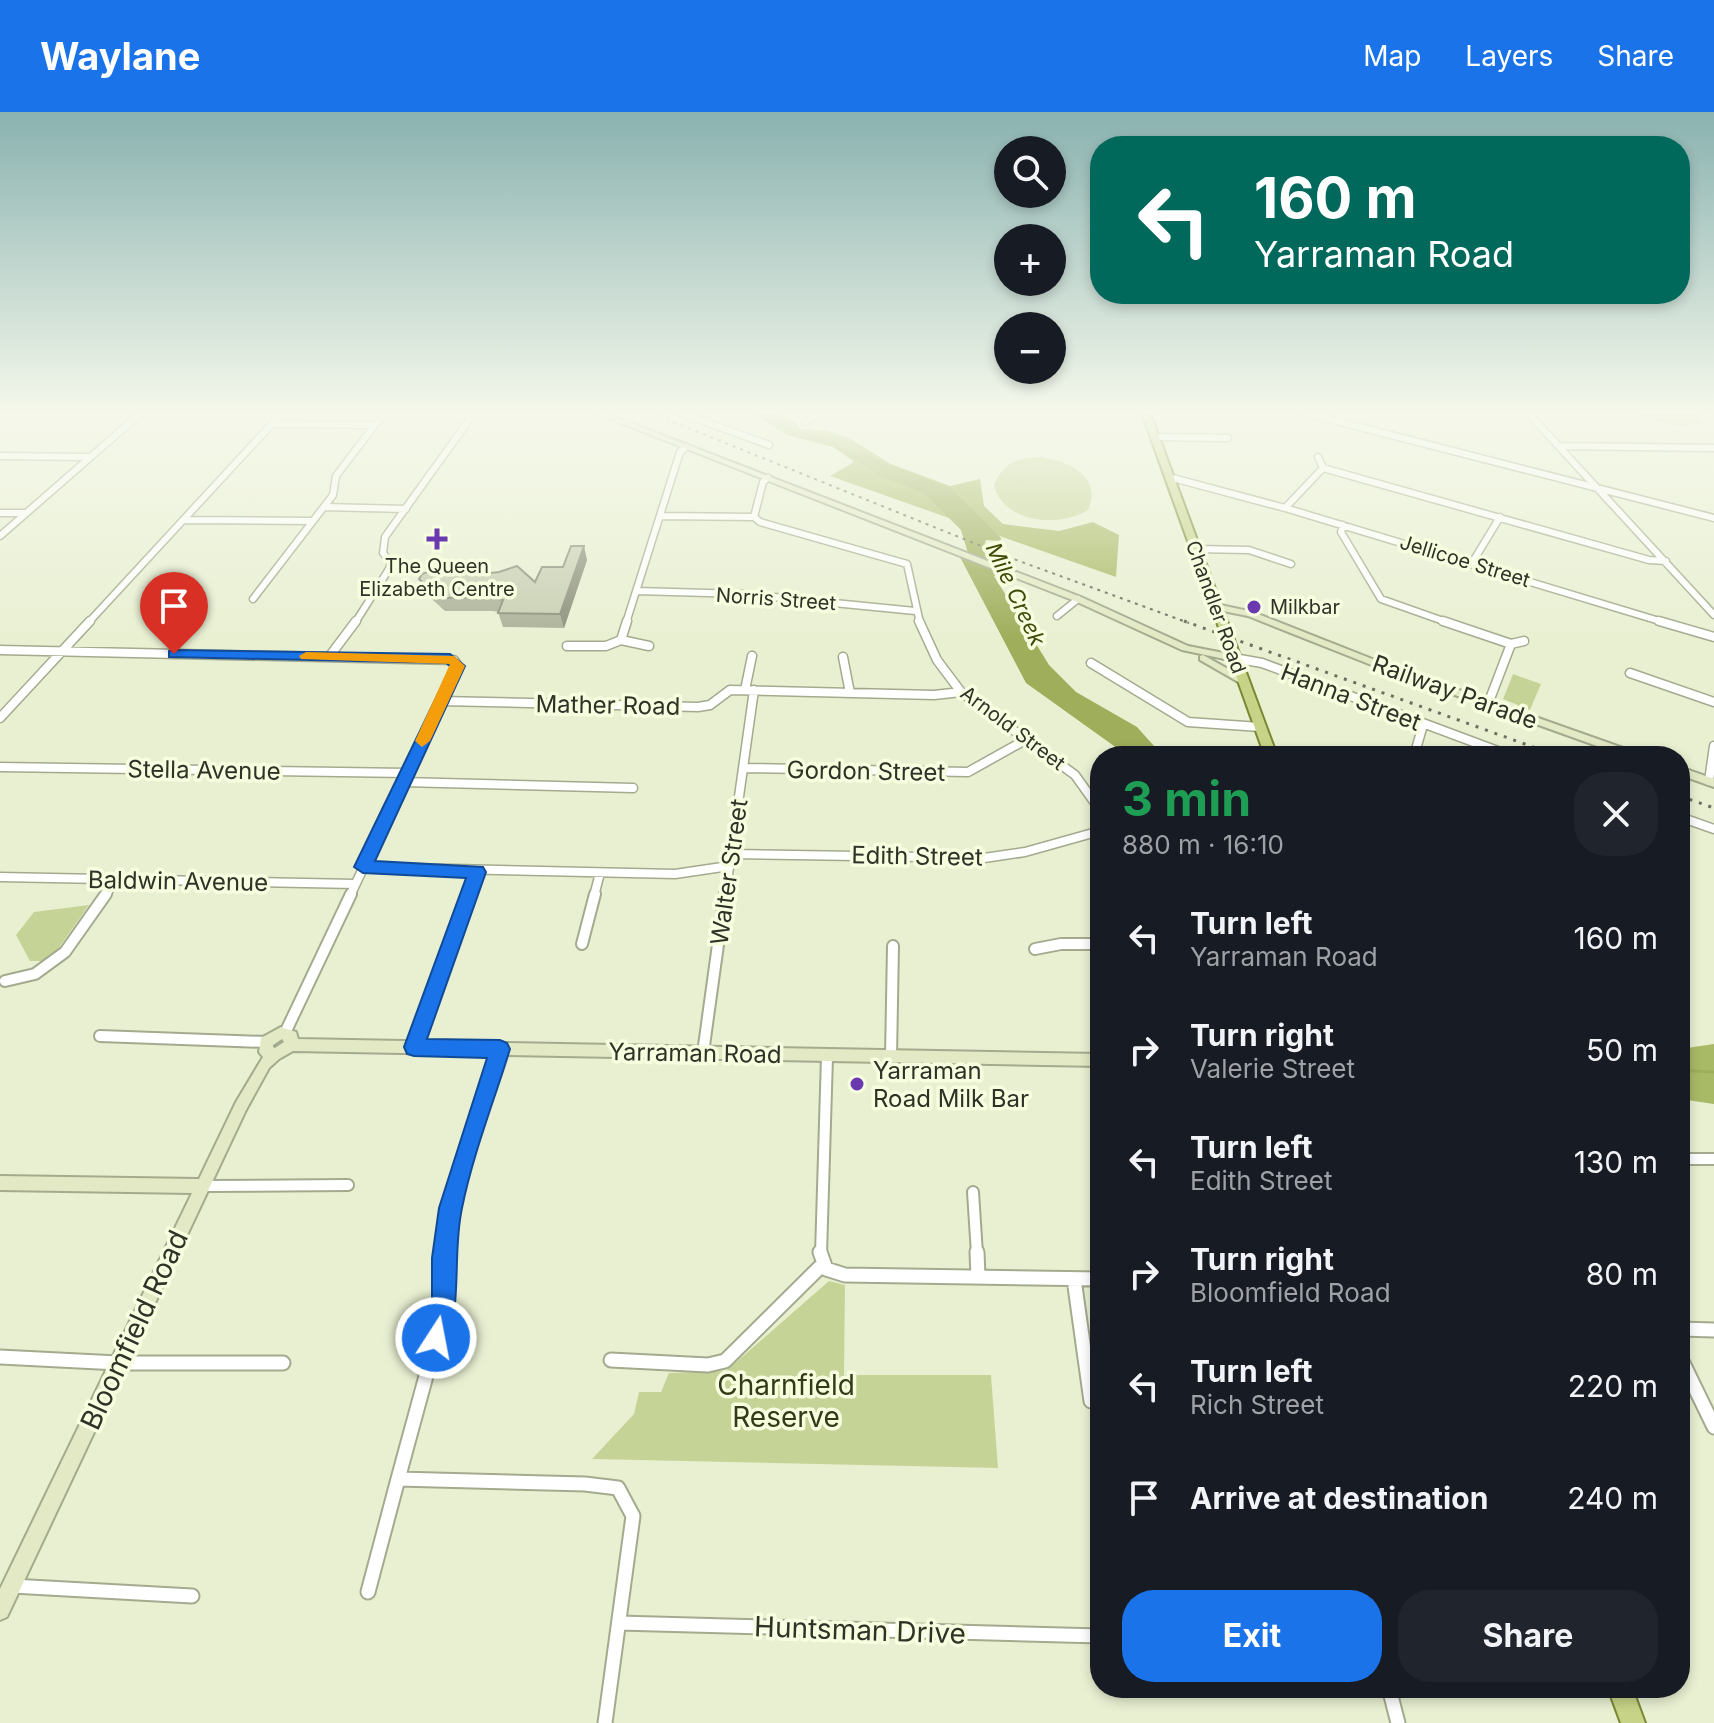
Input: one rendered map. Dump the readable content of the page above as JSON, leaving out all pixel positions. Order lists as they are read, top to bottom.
{
  "streets": {
    "main road": [
      "Chandler Road",
      "Railway Parade",
      "Yarraman Road",
      "Bloomfield Road"
    ],
    "street": [
      "Jellicoe Street",
      "Norris Street",
      "Hanna Street",
      "Mather Road",
      "Arnold Street",
      "Stella Avenue",
      "Gordon Street",
      "Edith Street",
      "Walter Street",
      "Baldwin Avenue",
      "Huntsman Drive"
    ]
  },
  "crossings": [
    ["Norris Street", "Arnold Street"],
    ["Chandler Road", "Railway Parade"],
    ["Chandler Road", "Hanna Street"],
    ["Mather Road", "Arnold Street"],
    ["Mather Road", "Walter Street"],
    ["Arnold Street", "Gordon Street"],
    ["Gordon Street", "Walter Street"],
    ["Edith Street", "Walter Street"],
    ["Walter Street", "Yarraman Road"]
  ],
  "water": ["Mile Creek"],
  "parks": ["Charnfield Reserve"],
  "places": {
    "health": ["The Queen Elizabeth Centre"],
    "other": ["Milkbar", "Yarraman Road Milk Bar"]
  },
  "page": {
    "header": "Waylane",
    "nav": ["Map", "Layers", "Share"],
    "map_buttons": ["+", "−"],
    "turn": ["160 m", "Yarraman Road"],
    "heading": ["3 min", "880 m · 16:10"],
    "list": [
      {
        "name": "Turn left",
        "note": "Yarraman Road",
        "value": "160 m"
      },
      {
        "name": "Turn right",
        "note": "Valerie Street",
        "value": "50 m"
      },
      {
        "name": "Turn left",
        "note": "Edith Street",
        "value": "130 m"
      },
      {
        "name": "Turn right",
        "note": "Bloomfield Road",
        "value": "80 m"
      },
      {
        "name": "Turn left",
        "note": "Rich Street",
        "value": "220 m"
      },
      {
        "name": "Arrive at destination",
        "value": "240 m"
      }
    ],
    "buttons": ["Exit", "Share"]
  }
}
